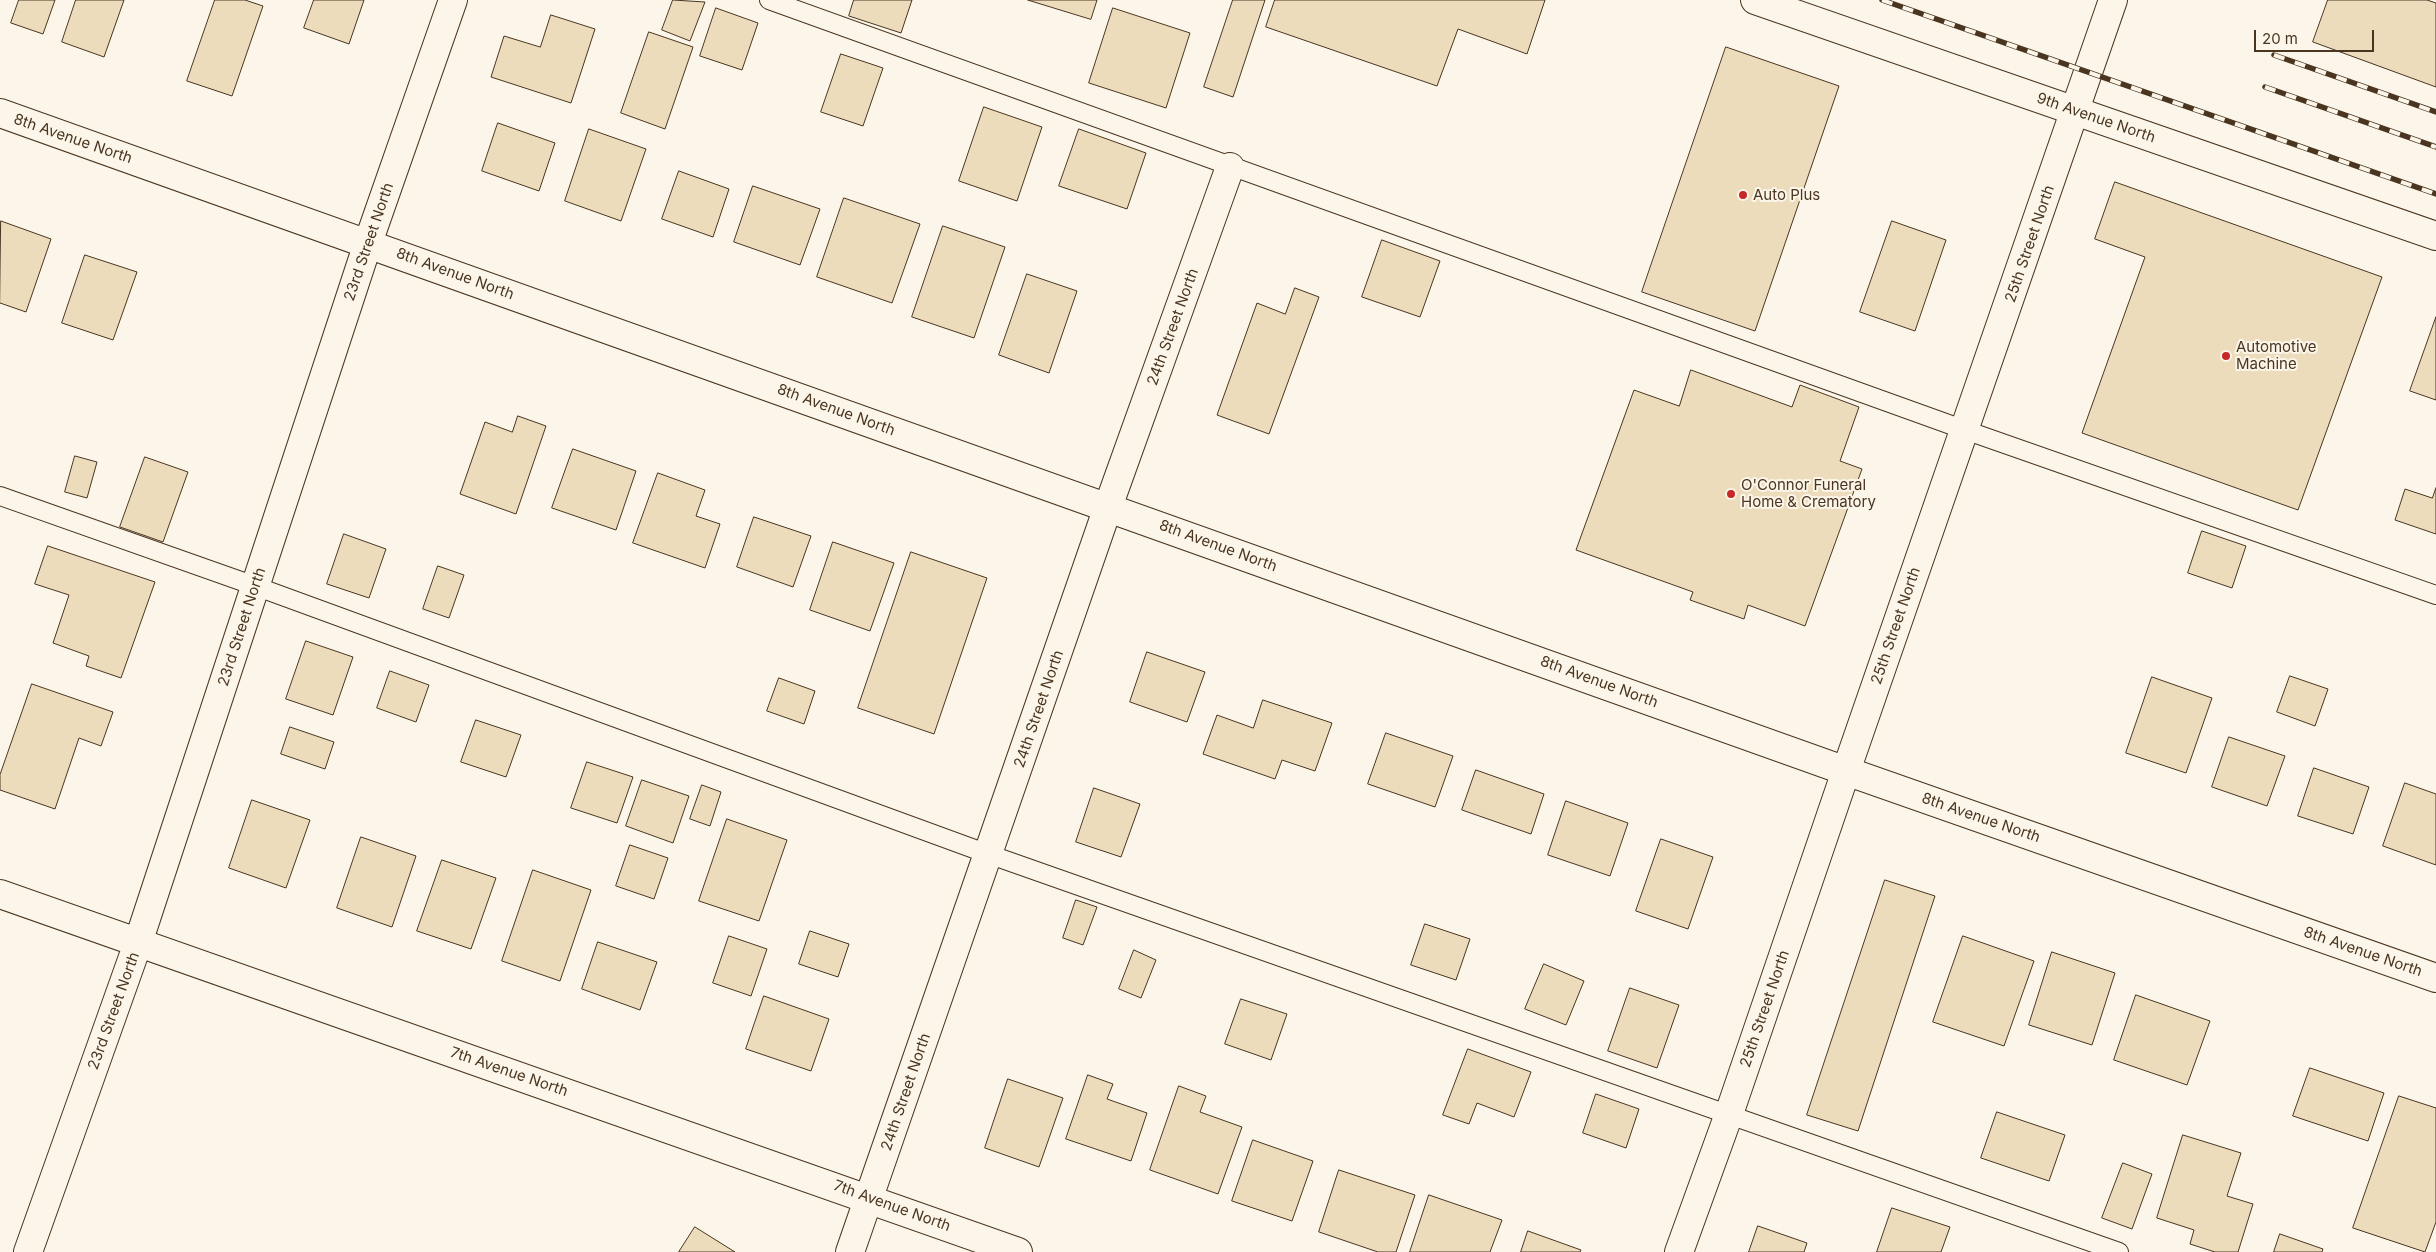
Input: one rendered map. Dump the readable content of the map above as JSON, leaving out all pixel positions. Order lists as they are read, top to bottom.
{
  "streets": {
    "street": [
      "9th Avenue North",
      "8th Avenue North",
      "23rd Street North",
      "25th Street North",
      "24th Street North",
      "7th Avenue North"
    ]
  },
  "crossings": [
    ["9th Avenue North", "25th Street North"],
    ["8th Avenue North", "23rd Street North"],
    ["8th Avenue North", "25th Street North"],
    ["8th Avenue North", "24th Street North"],
    ["23rd Street North", "7th Avenue North"],
    ["24th Street North", "7th Avenue North"]
  ],
  "places": ["Auto Plus", "Automotive Machine", "O'Connor Funeral Home & Crematory"],
  "scale_bar": "20 m"
}
